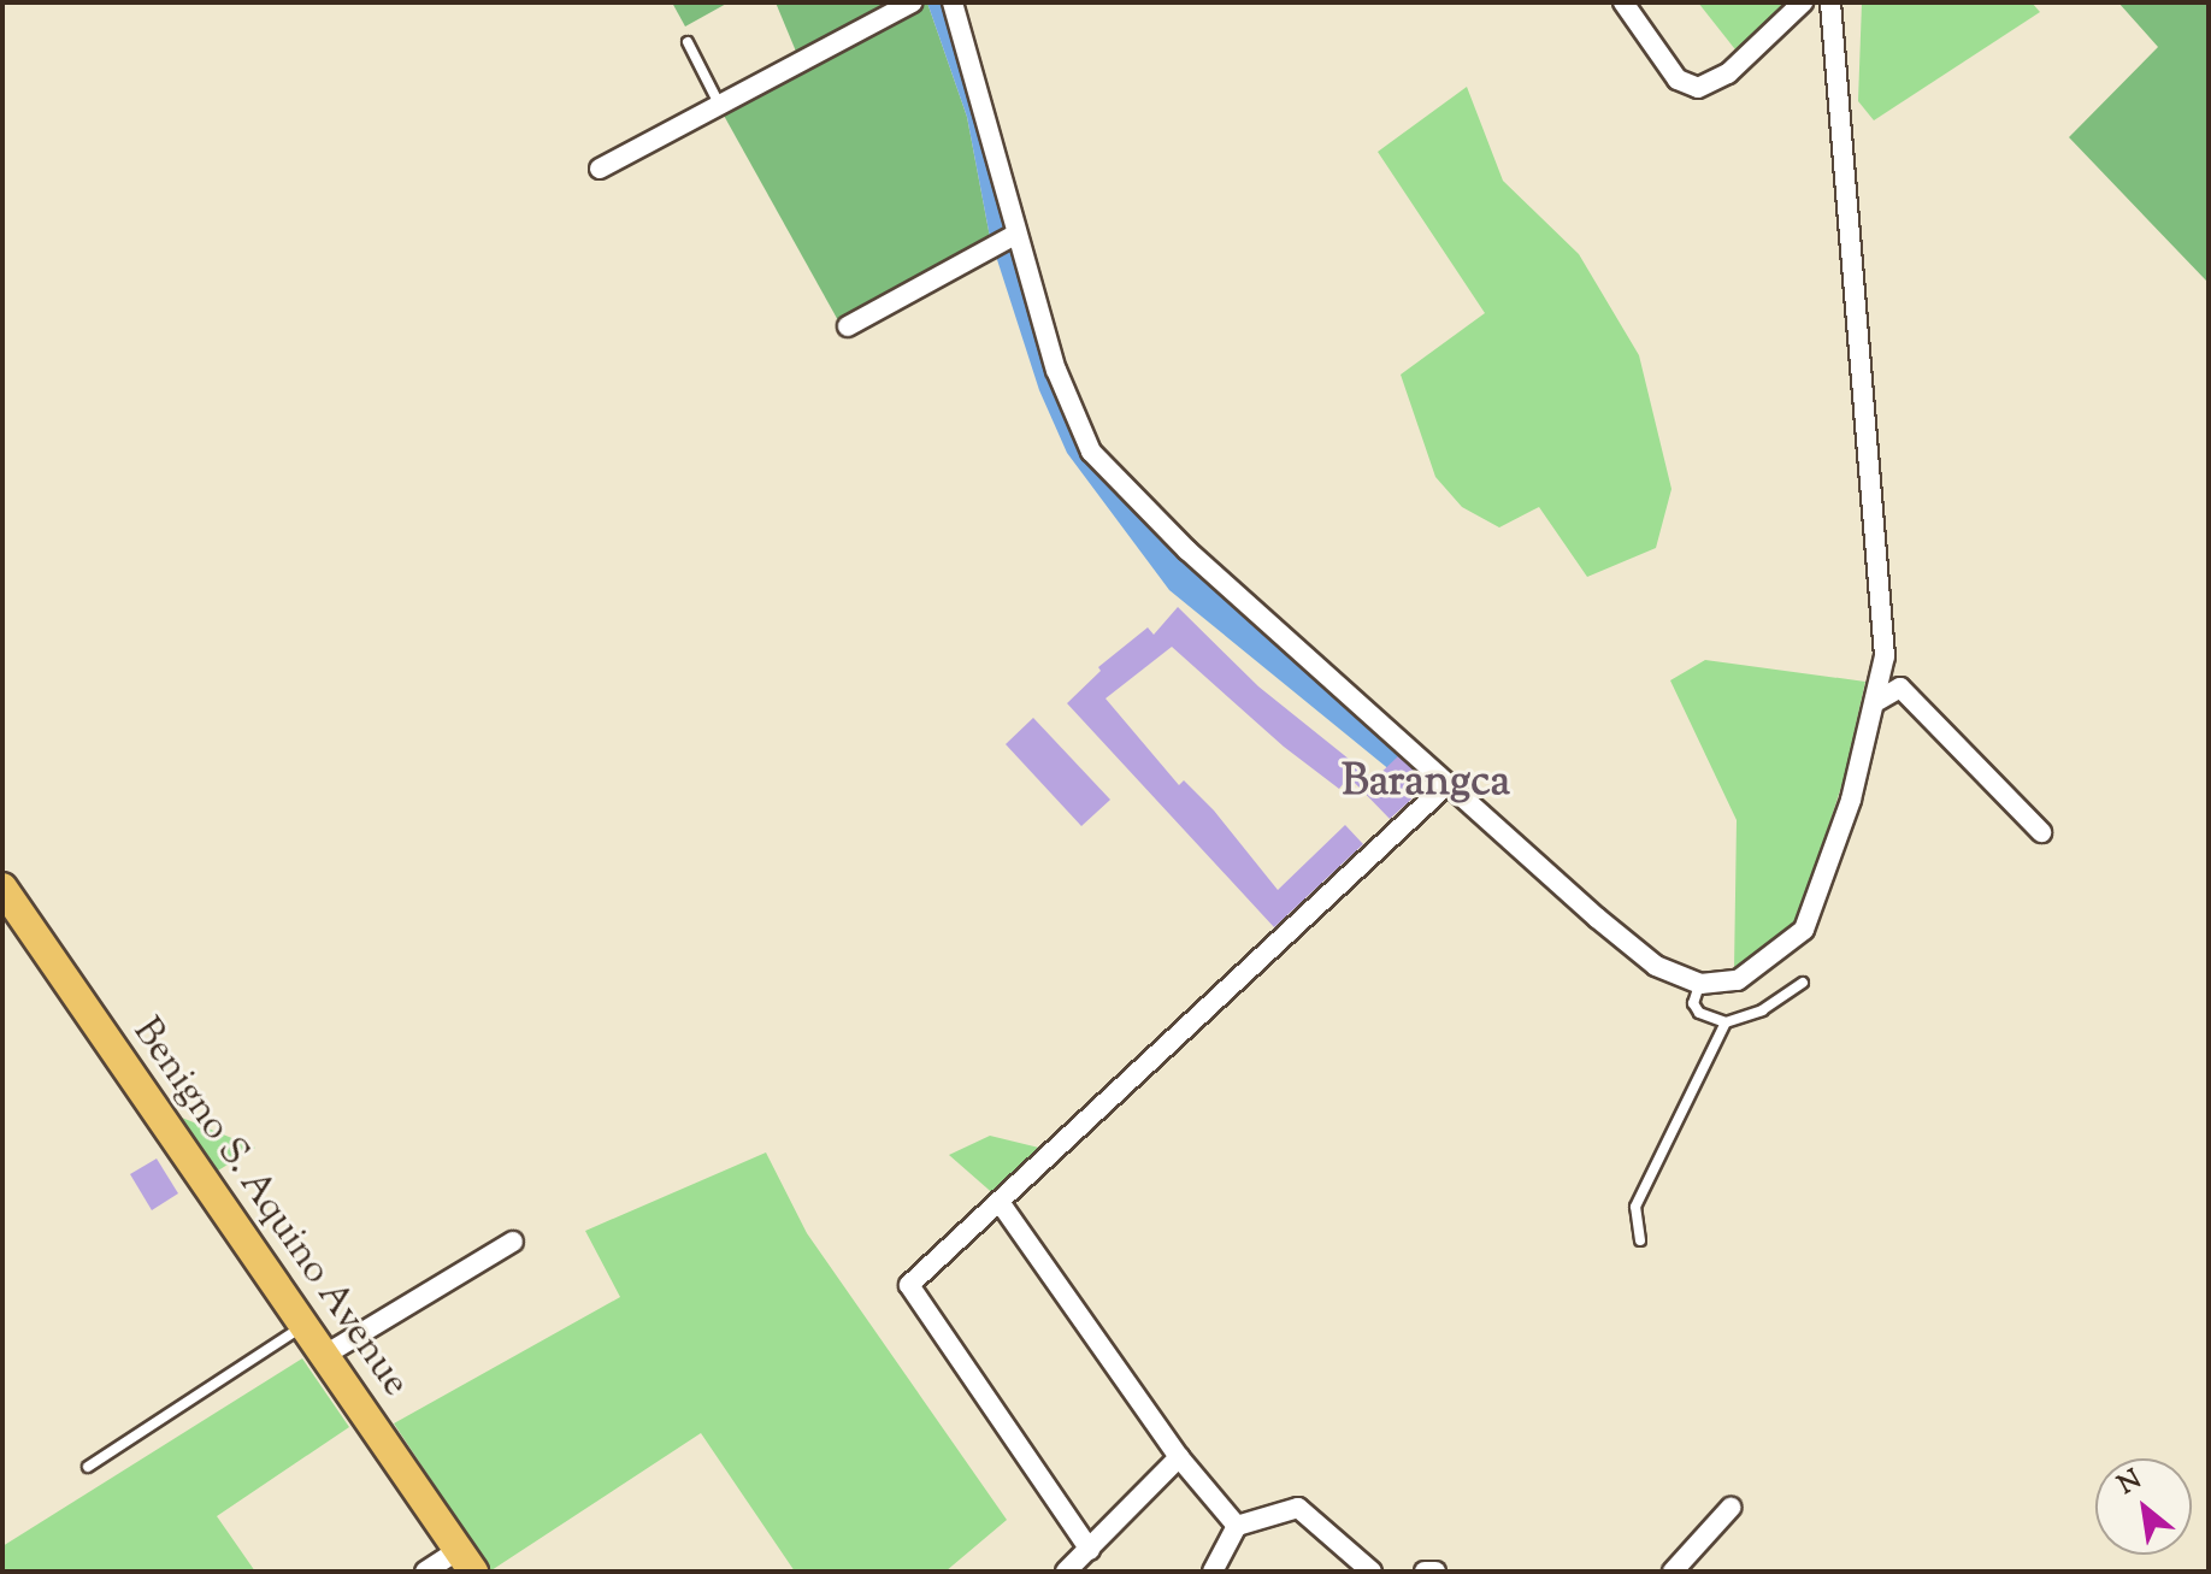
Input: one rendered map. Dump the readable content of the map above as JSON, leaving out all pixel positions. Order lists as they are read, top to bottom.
{
  "streets": {
    "main road": ["Benigno S. Aquino Avenue"]
  },
  "districts": ["Barangca"],
  "north": "top left"
}
